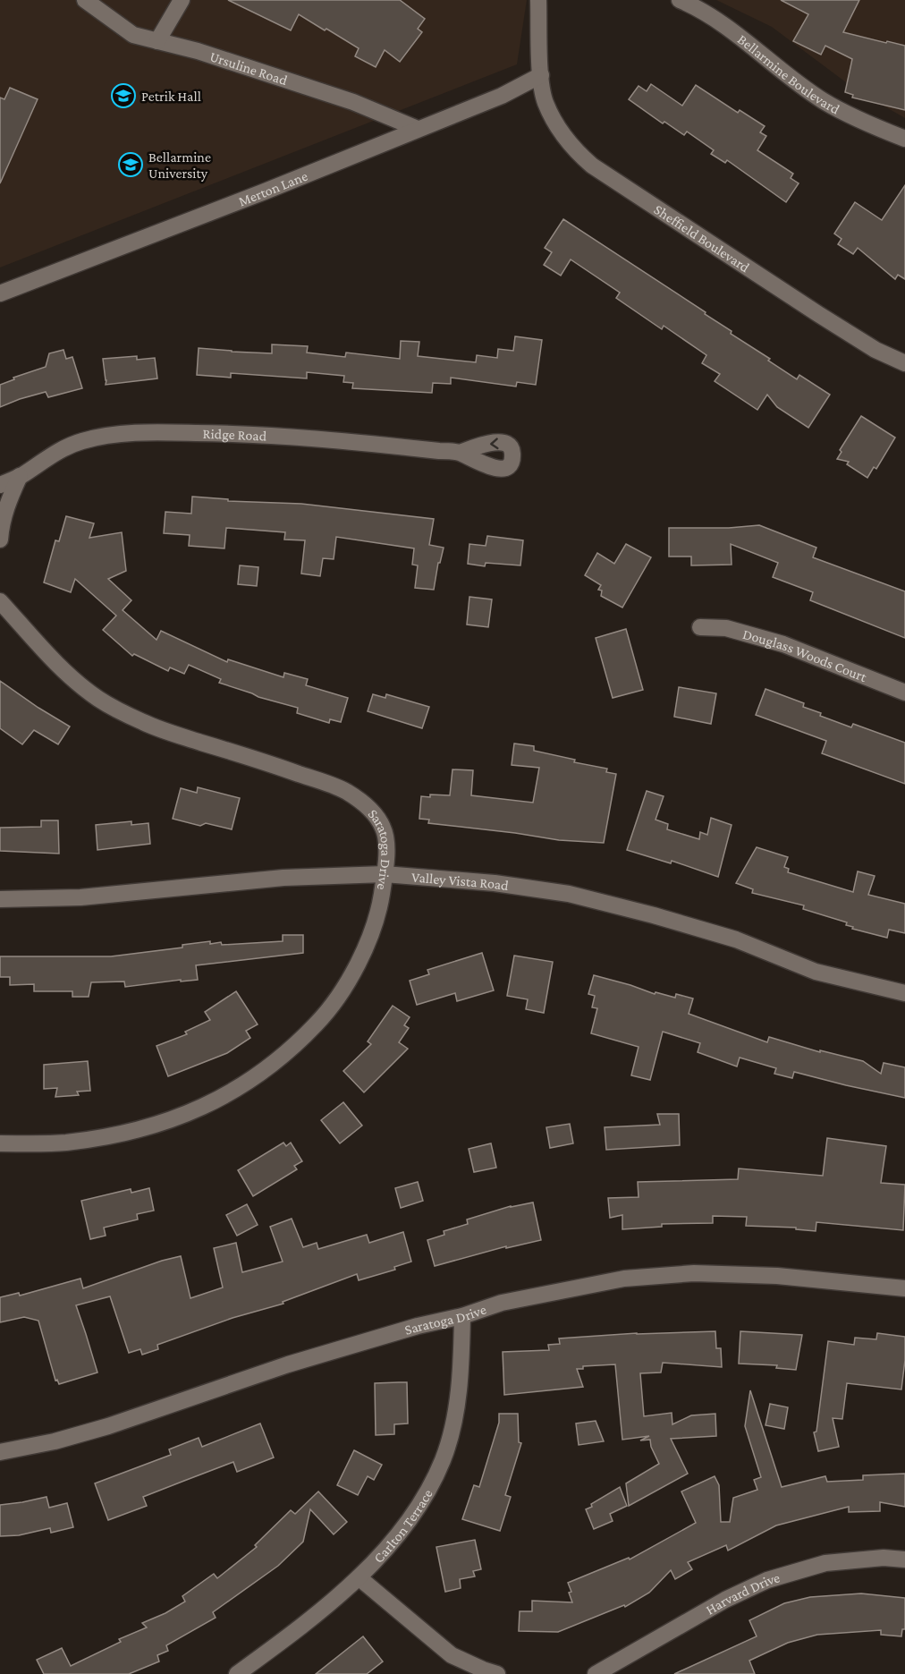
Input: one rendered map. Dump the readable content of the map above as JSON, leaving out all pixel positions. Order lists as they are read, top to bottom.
{
  "streets": {
    "street": [
      "Ursuline Road",
      "Bellarmine Boulevard",
      "Merton Lane",
      "Sheffield Boulevard",
      "Ridge Road",
      "Douglass Woods Court",
      "Saratoga Drive",
      "Valley Vista Road",
      "Carlton Terrace",
      "Harvard Drive"
    ]
  },
  "crossings": [
    ["Ursuline Road", "Merton Lane"],
    ["Merton Lane", "Sheffield Boulevard"],
    ["Saratoga Drive", "Valley Vista Road"],
    ["Saratoga Drive", "Carlton Terrace"]
  ],
  "places": {
    "school or university": ["Petrik Hall", "Bellarmine University"]
  }
}
